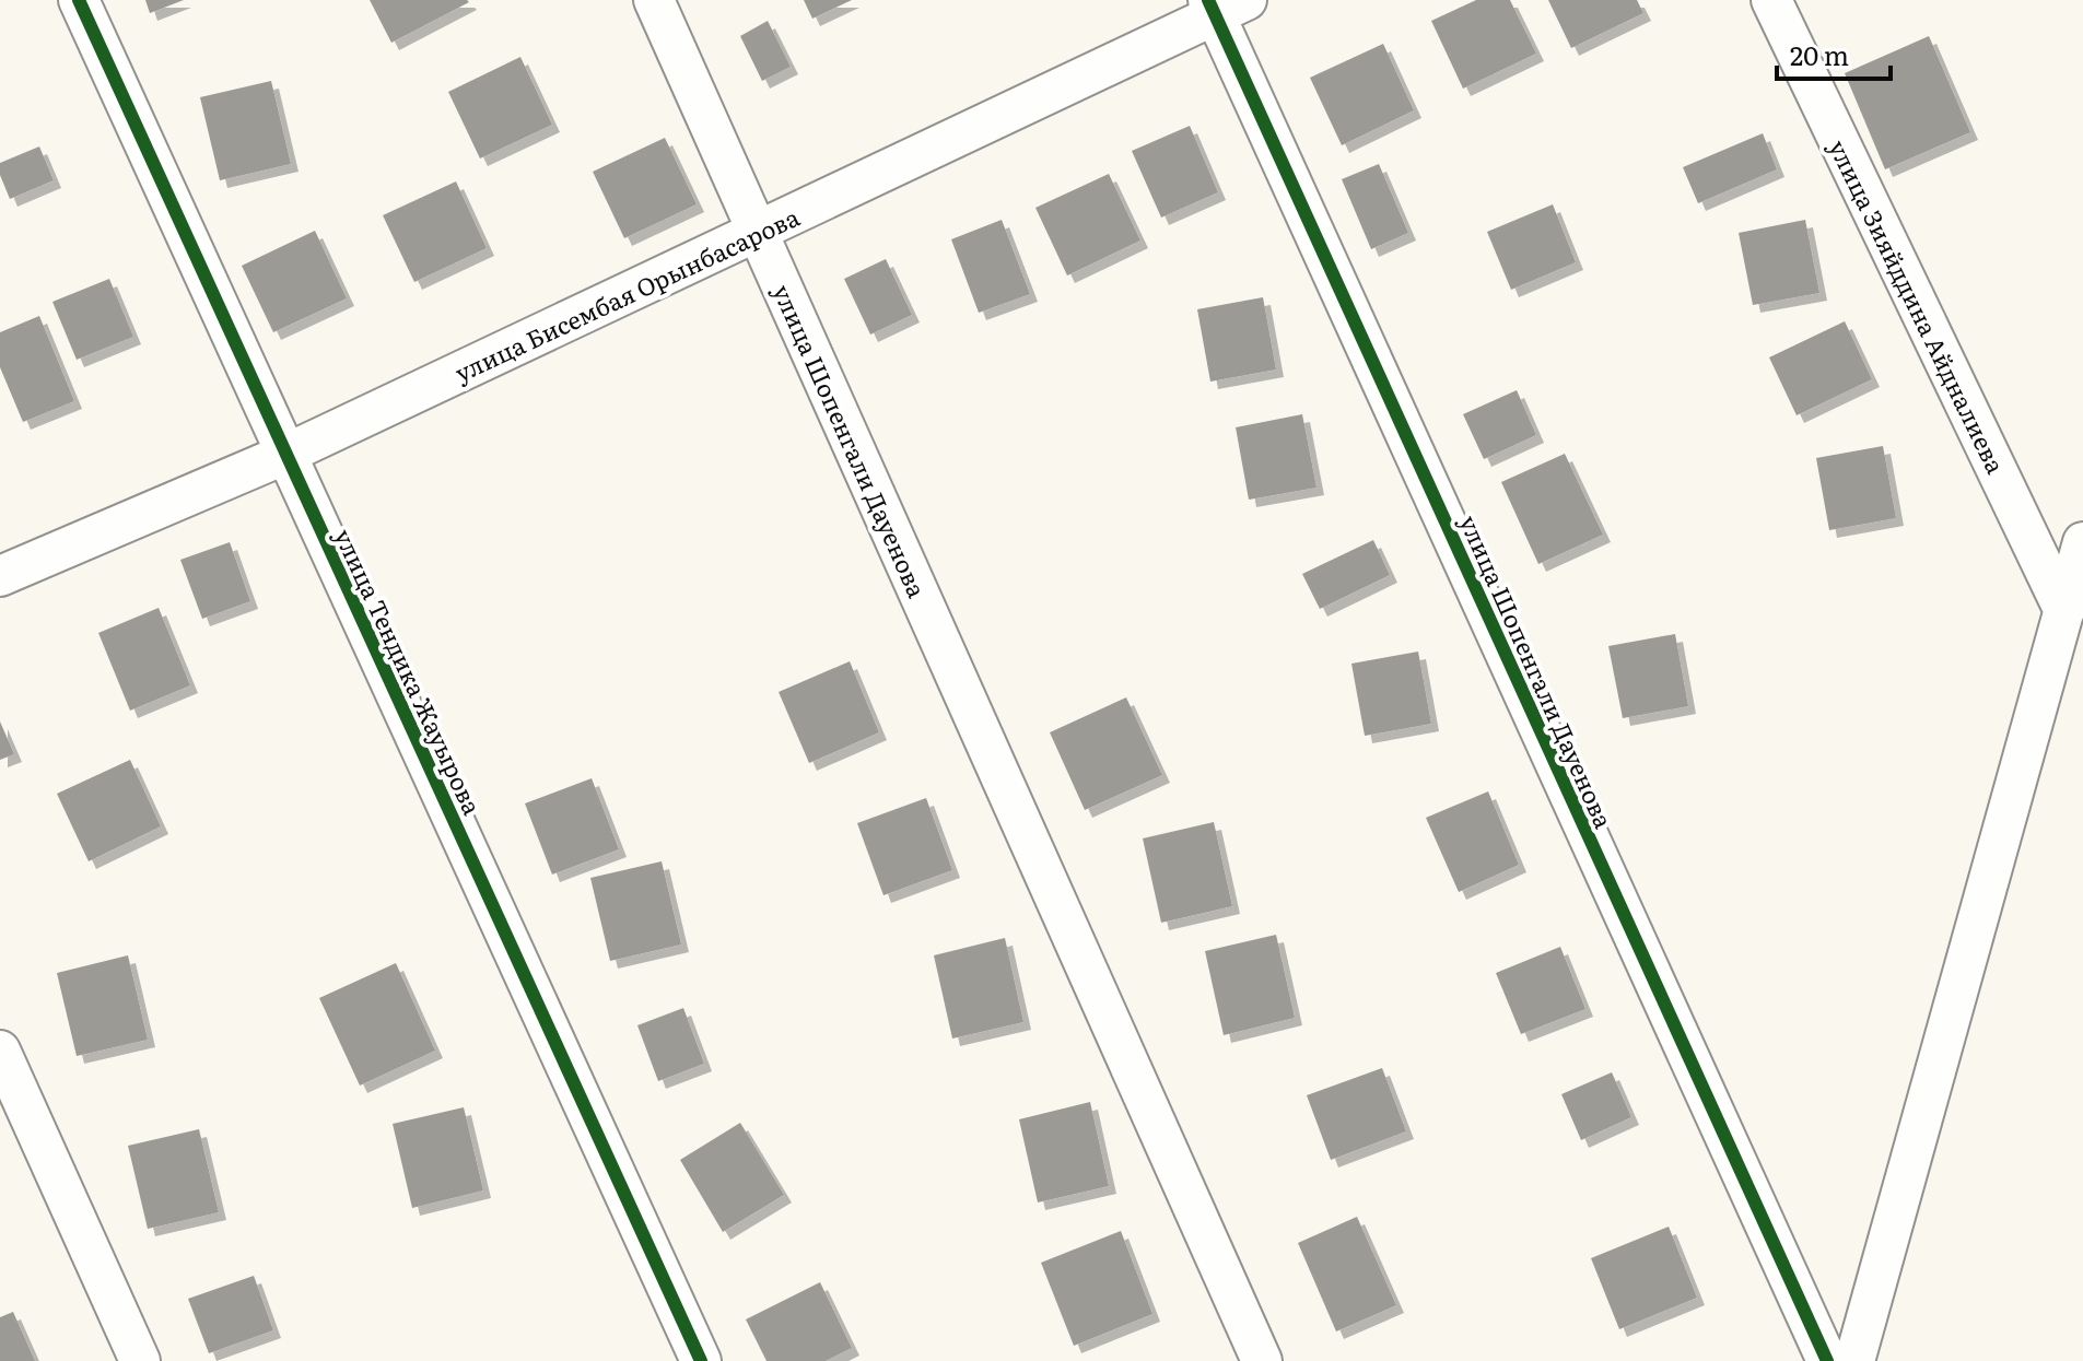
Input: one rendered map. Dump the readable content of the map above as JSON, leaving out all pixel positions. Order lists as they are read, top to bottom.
{
  "streets": {
    "street": [
      "улица Бисембая Орынбасарова",
      "улица Зияйддина Айдналиева",
      "улица Шопенгали Дауенова",
      "улица Тендика Жауырова"
    ]
  },
  "crossings": [
    ["улица Бисембая Орынбасарова", "улица Шопенгали Дауенова"],
    ["улица Бисембая Орынбасарова", "улица Тендика Жауырова"]
  ],
  "scale_bar": "20 m"
}
